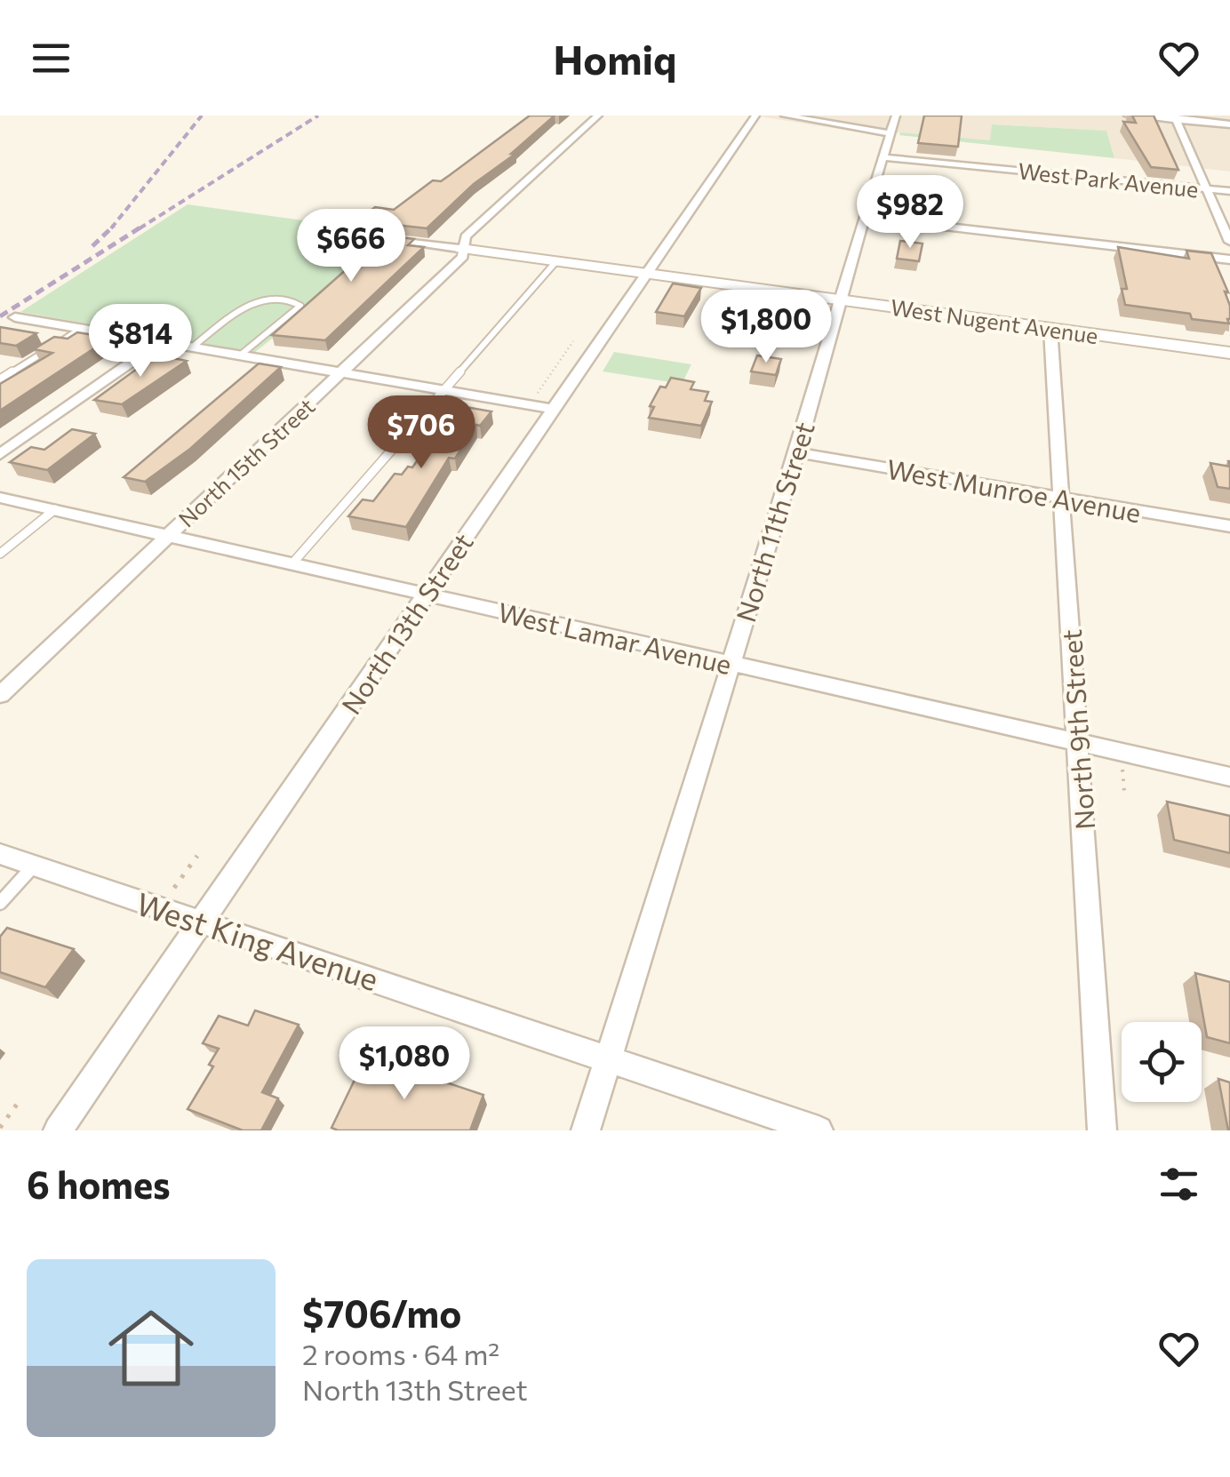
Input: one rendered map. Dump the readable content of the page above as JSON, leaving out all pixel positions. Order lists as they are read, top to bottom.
{
  "streets": {
    "street": [
      "West Park Avenue",
      "West Nugent Avenue",
      "North 15th Street",
      "West Munroe Avenue",
      "North 11th Street",
      "North 13th Street",
      "West Lamar Avenue",
      "North 9th Street",
      "West King Avenue"
    ]
  },
  "crossings": [
    ["West Park Avenue", "North 11th Street"],
    ["West Nugent Avenue", "North 15th Street"],
    ["West Nugent Avenue", "North 11th Street"],
    ["West Nugent Avenue", "North 13th Street"],
    ["West Nugent Avenue", "North 9th Street"],
    ["North 15th Street", "West Lamar Avenue"],
    ["West Munroe Avenue", "North 11th Street"],
    ["West Munroe Avenue", "North 9th Street"],
    ["North 11th Street", "West Lamar Avenue"],
    ["North 11th Street", "West King Avenue"],
    ["North 13th Street", "West Lamar Avenue"],
    ["North 13th Street", "West King Avenue"],
    ["West Lamar Avenue", "North 9th Street"]
  ],
  "page": {
    "header": "Homiq",
    "price": [
      "$982",
      "$666",
      "$1,800",
      "$814",
      "$706",
      "$1,080"
    ],
    "heading": "6 homes",
    "list": [
      {
        "name": "$706/mo",
        "note": "2 rooms · 64 m² · North 13th Street"
      }
    ]
  }
}
